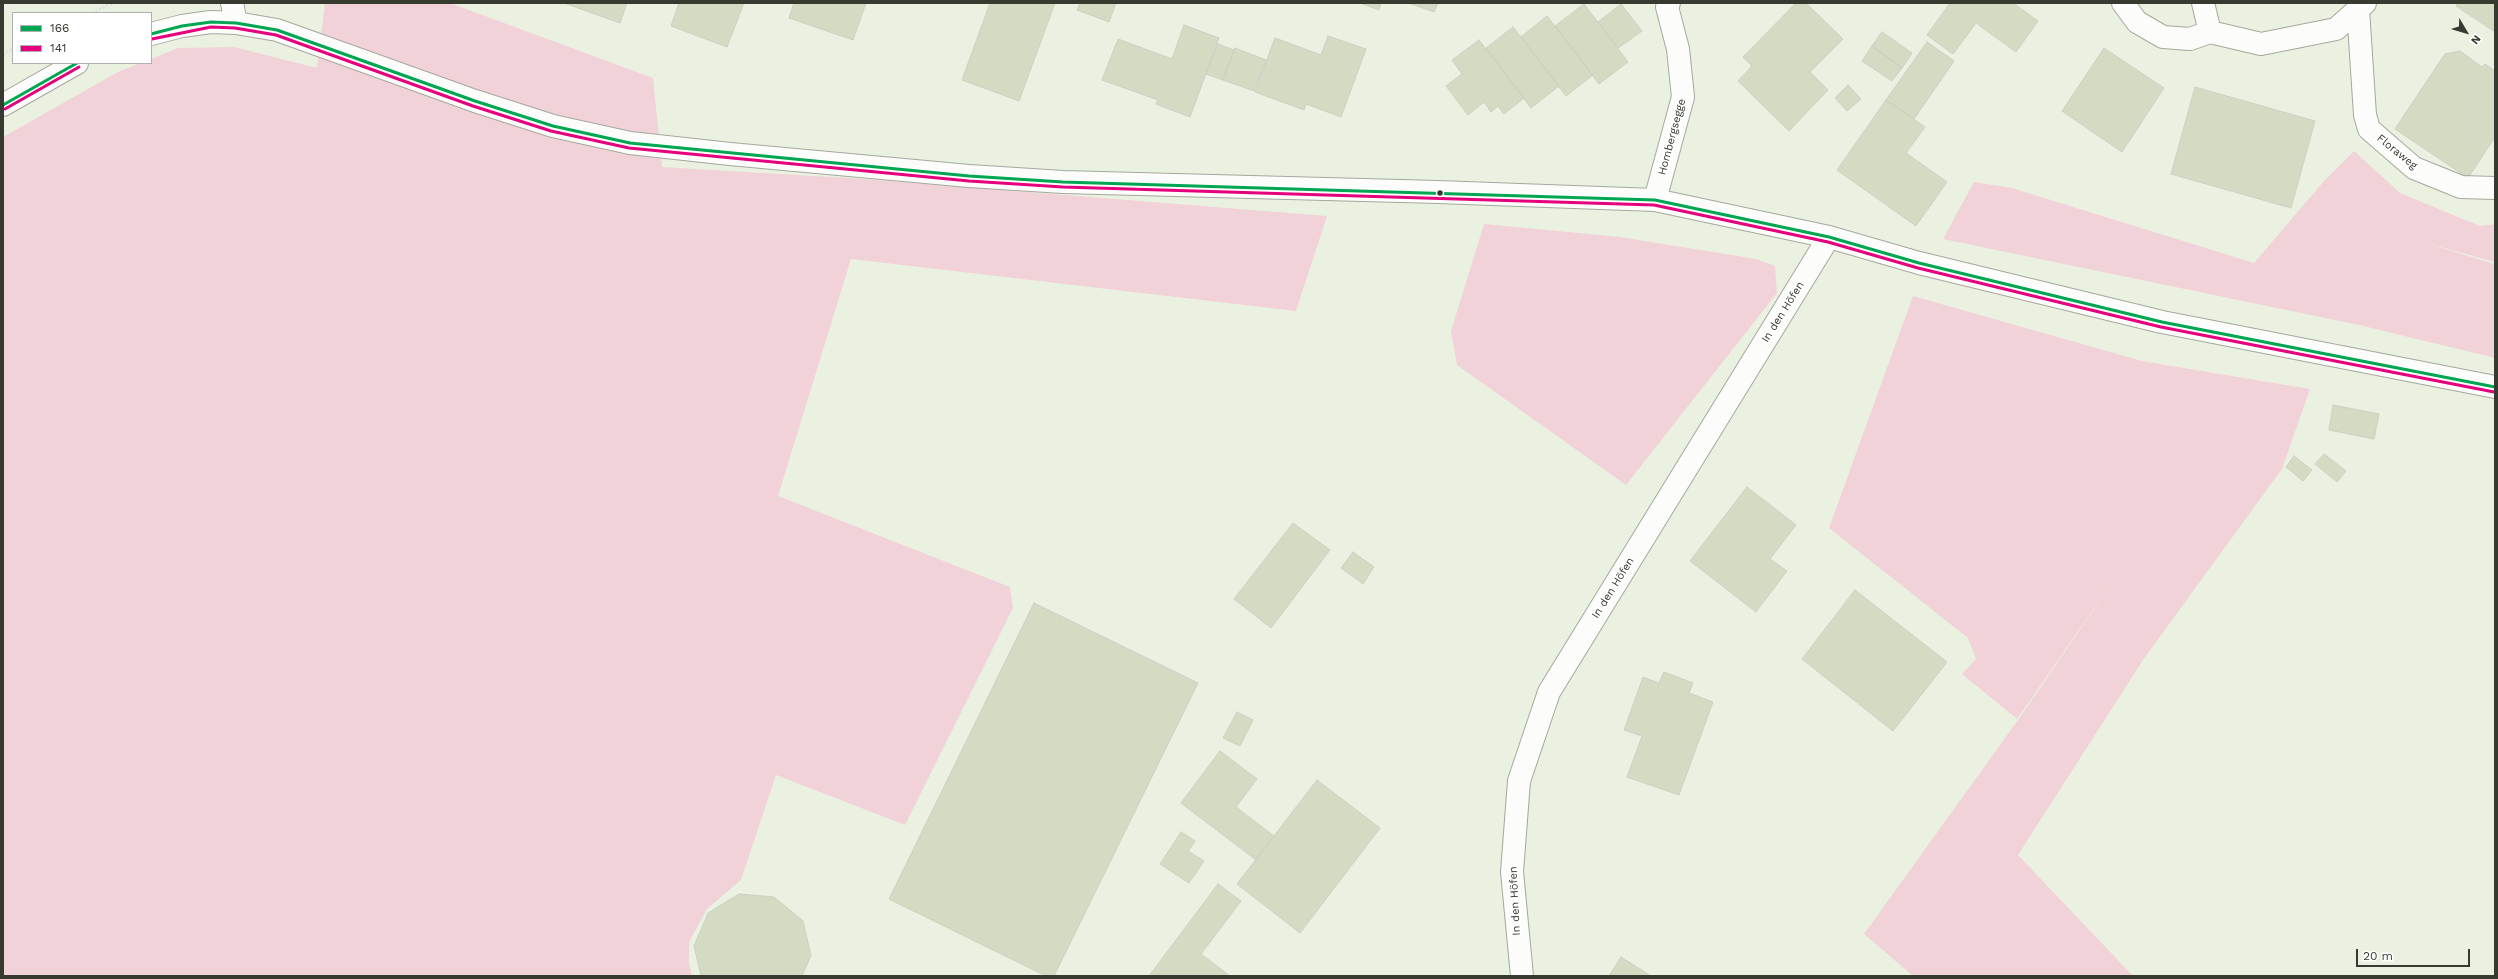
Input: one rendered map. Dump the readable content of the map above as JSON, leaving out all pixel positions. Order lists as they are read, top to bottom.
{
  "streets": {
    "main road": ["Hombergsegge", "Floraweg", "In den Höfen"]
  },
  "lines": ["transit line 166", "transit line 141"],
  "legend": ["166", "141"],
  "scale_bar": "20 m",
  "north": "bottom right"
}
